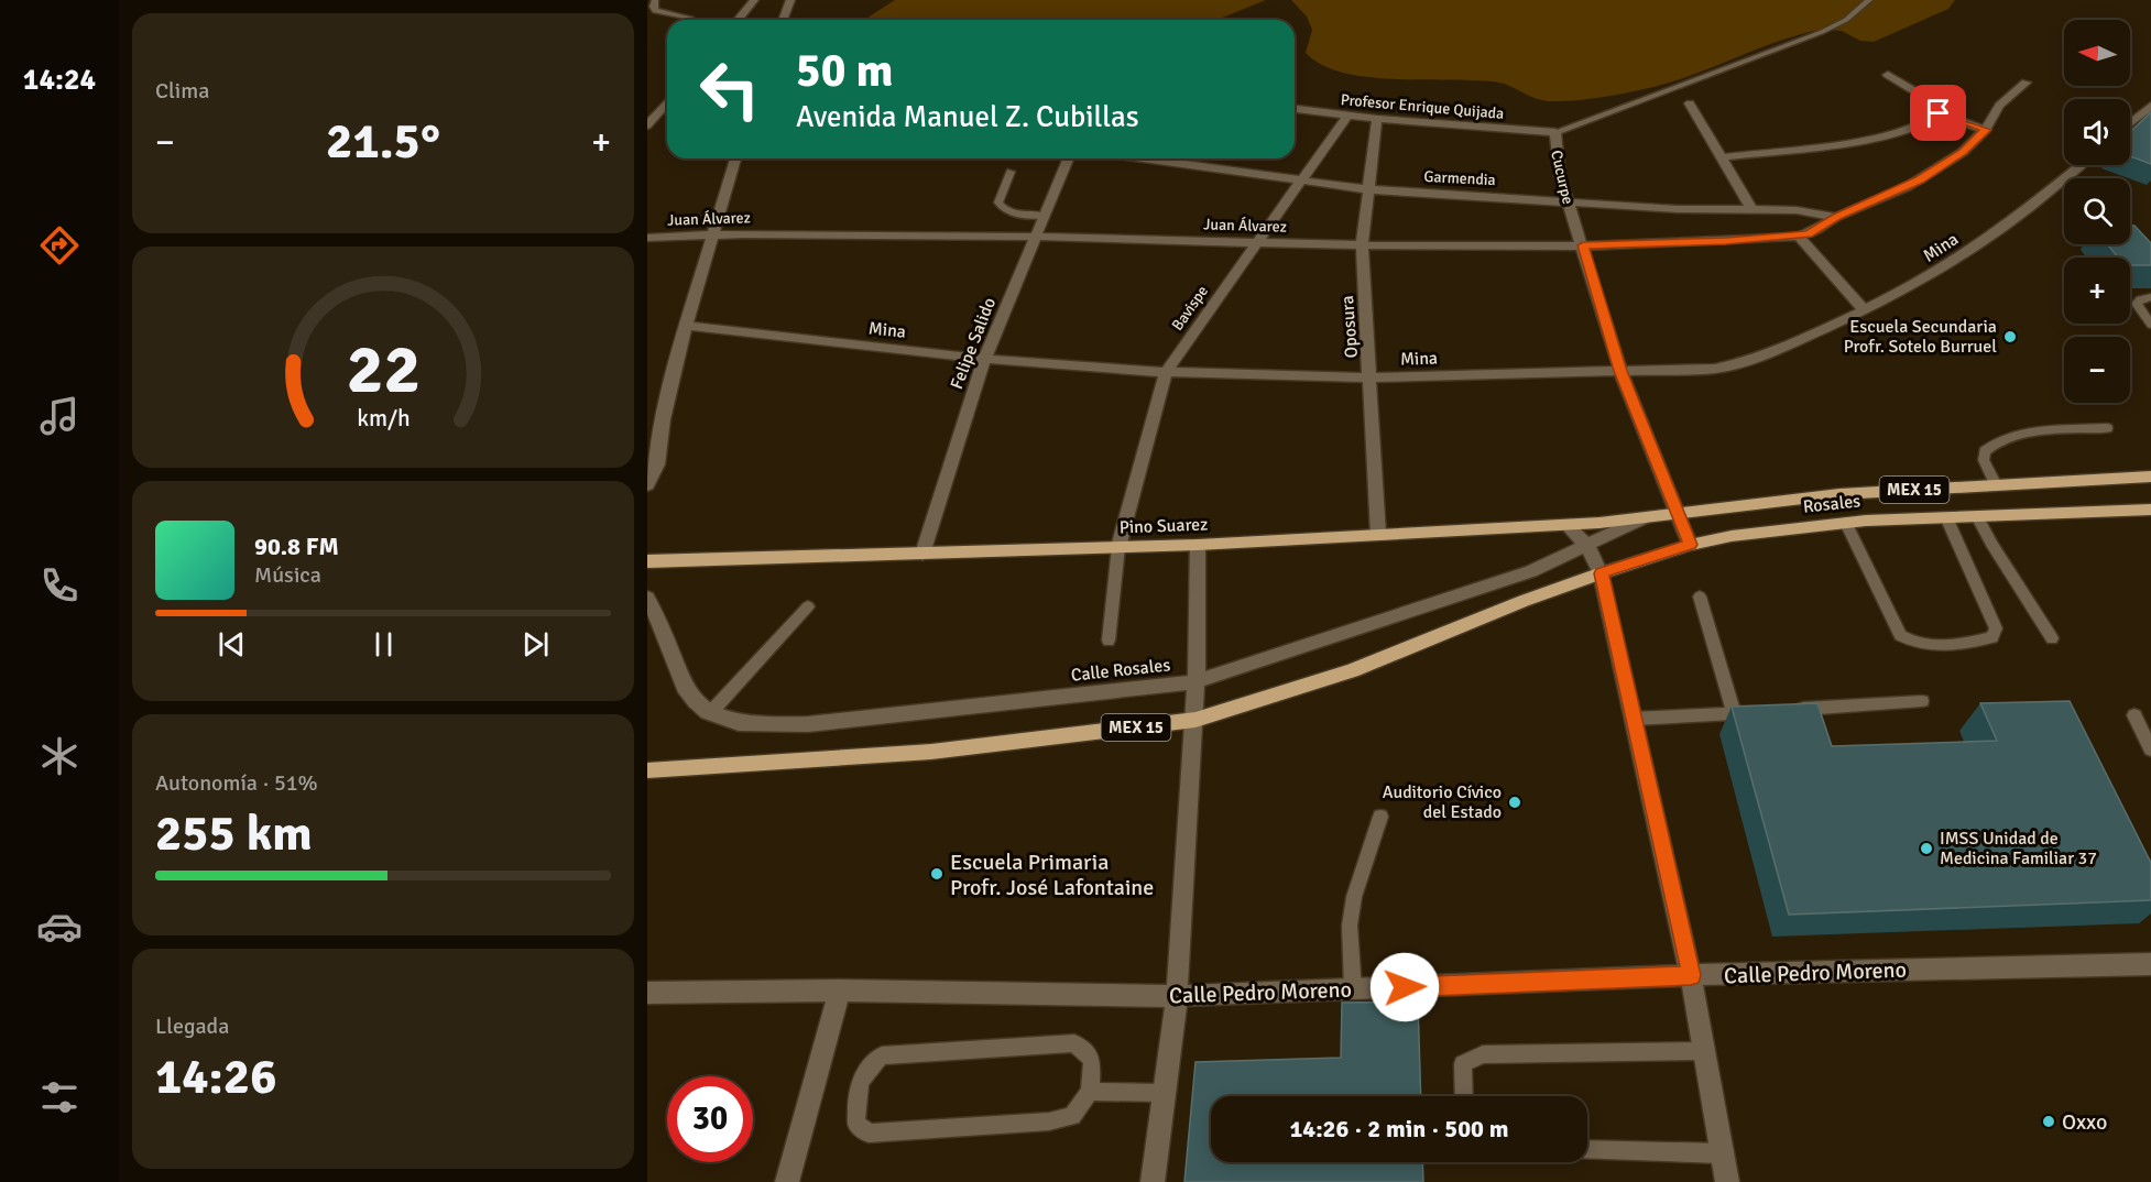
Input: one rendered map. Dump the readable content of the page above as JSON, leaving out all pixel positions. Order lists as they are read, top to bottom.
{
  "streets": {
    "main road": ["MEX 15", "Rosales", "Pino Suarez"],
    "street": [
      "Profesor Enrique Quijada",
      "Cucurpe",
      "Garmendia",
      "Juan Álvarez",
      "Mina",
      "Bavispe",
      "Oposura",
      "Felipe Salido",
      "Calle Rosales",
      "Calle Pedro Moreno"
    ]
  },
  "crossings": [
    ["Profesor Enrique Quijada", "Cucurpe"],
    ["Profesor Enrique Quijada", "Bavispe"],
    ["Profesor Enrique Quijada", "Oposura"],
    ["Cucurpe", "Garmendia"],
    ["Cucurpe", "Juan Álvarez"],
    ["Cucurpe", "Mina"],
    ["Cucurpe", "Rosales"],
    ["Cucurpe", "Pino Suarez"],
    ["Garmendia", "Juan Álvarez"],
    ["Garmendia", "Bavispe"],
    ["Garmendia", "Oposura"],
    ["Juan Álvarez", "Bavispe"],
    ["Juan Álvarez", "Oposura"],
    ["Juan Álvarez", "Felipe Salido"],
    ["Mina", "Bavispe"],
    ["Mina", "Oposura"],
    ["Mina", "Felipe Salido"],
    ["Bavispe", "Pino Suarez"],
    ["Oposura", "Pino Suarez"],
    ["Felipe Salido", "Pino Suarez"],
    ["MEX 15", "Rosales"],
    ["Rosales", "Pino Suarez"],
    ["Pino Suarez", "Calle Rosales"]
  ],
  "places": [
    "Escuela Secundaria Profr. Sotelo Burruel",
    "Auditorio Cívico del Estado",
    "IMSS Unidad de Medicina Familiar 37",
    "Escuela Primaria Profr. José Lafontaine",
    "Oxxo"
  ],
  "north": "left",
  "page": {
    "tabs": "14:24",
    "tile": [
      "Clima",
      ["Autonomía · 51%", "255 km"],
      ["Llegada", "14:26"]
    ],
    "map_buttons": ["+", "−"],
    "turn": ["50 m", "Avenida Manuel Z. Cubillas"],
    "heat": ["−", "21.5°", "+"],
    "song": ["90.8 FM", "Música"],
    "limit": "30",
    "trip": "14:26 · 2 min · 500 m",
    "gauge": ["22", "km/h"]
  }
}
